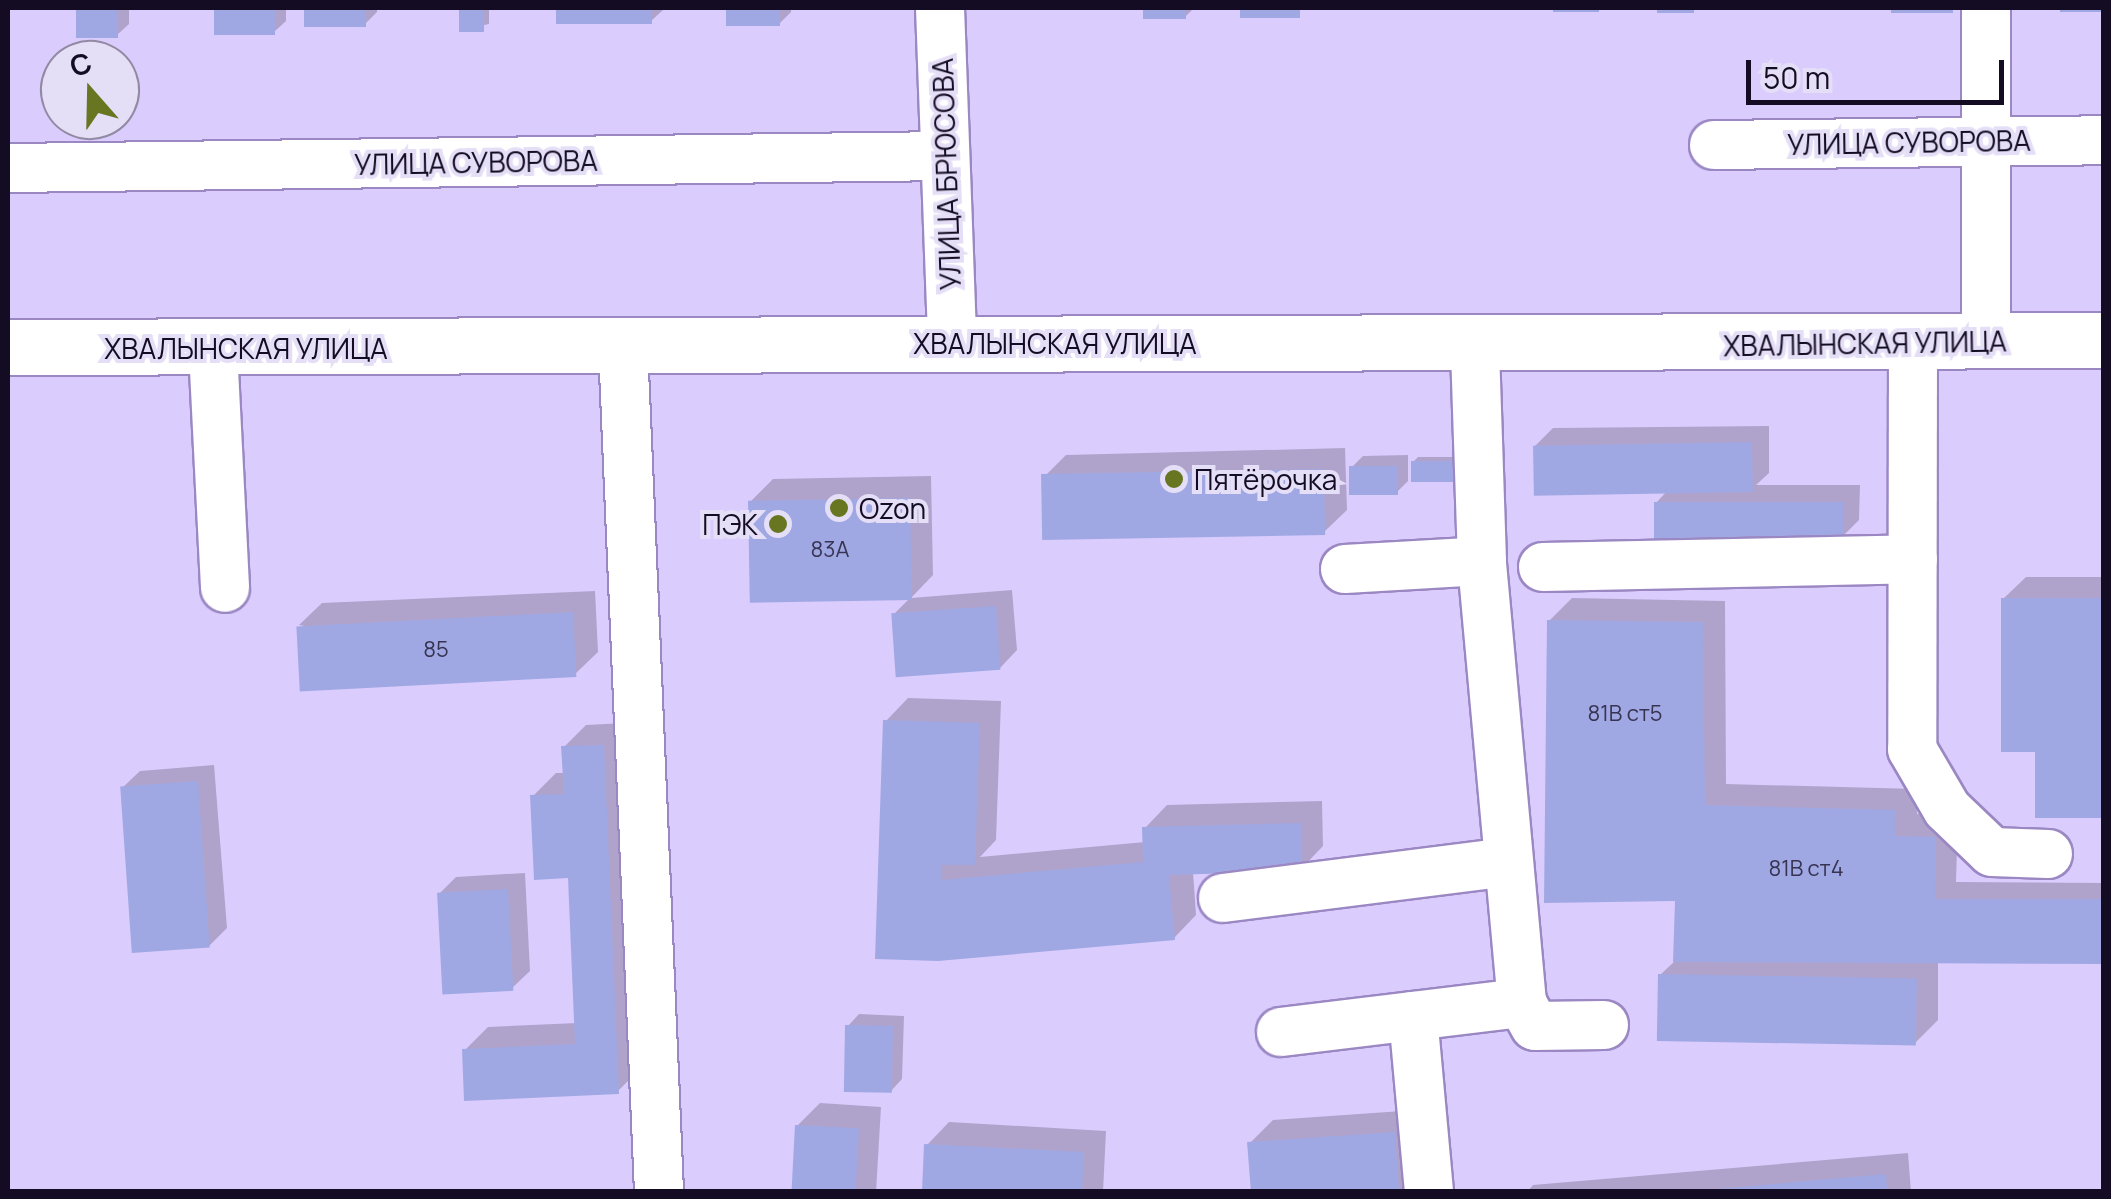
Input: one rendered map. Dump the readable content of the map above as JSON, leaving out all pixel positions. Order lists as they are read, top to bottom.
{
  "streets": {
    "main road": ["ХВАЛЫНСКАЯ УЛИЦА"],
    "street": ["УЛИЦА СУВОРОВА", "УЛИЦА БРЮСОВА"]
  },
  "crossings": [
    ["УЛИЦА СУВОРОВА", "УЛИЦА БРЮСОВА"],
    ["УЛИЦА БРЮСОВА", "ХВАЛЫНСКАЯ УЛИЦА"]
  ],
  "places": ["Пятёрочка", "Ozon", "ПЭК"],
  "house_numbers": [
    "83А",
    "85",
    "81В ст5",
    "81В ст4"
  ],
  "scale_bar": "50 m",
  "north": "top"
}
